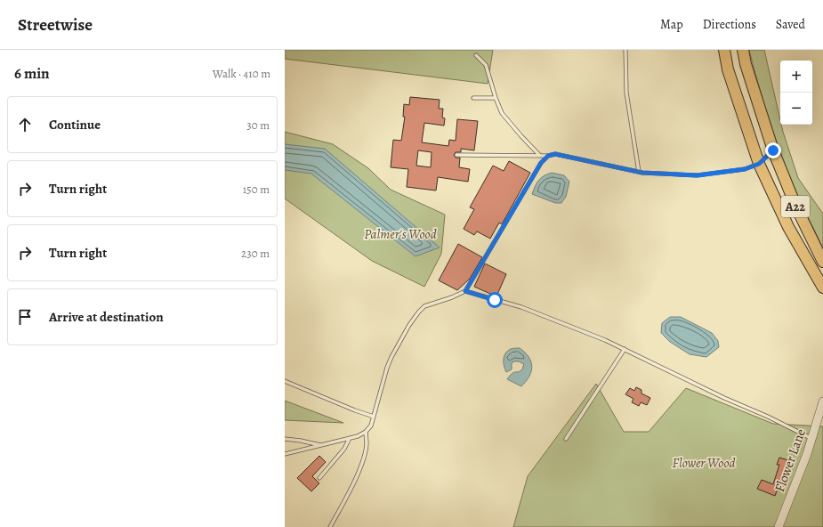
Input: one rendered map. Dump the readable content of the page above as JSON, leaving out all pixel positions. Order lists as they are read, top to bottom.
{
  "streets": {
    "highway": ["A22"],
    "street": ["Flower Lane"]
  },
  "parks": ["Palmer's Wood", "Flower Wood"],
  "page": {
    "header": "Streetwise",
    "nav": ["Map", "Directions", "Saved"],
    "heading": ["6 min", "Walk · 410 m"],
    "map_buttons": ["+", "−"],
    "list": [
      ["Continue", "30 m"],
      ["Turn right", "150 m"],
      ["Turn right", "230 m"],
      "Arrive at destination"
    ]
  }
}
